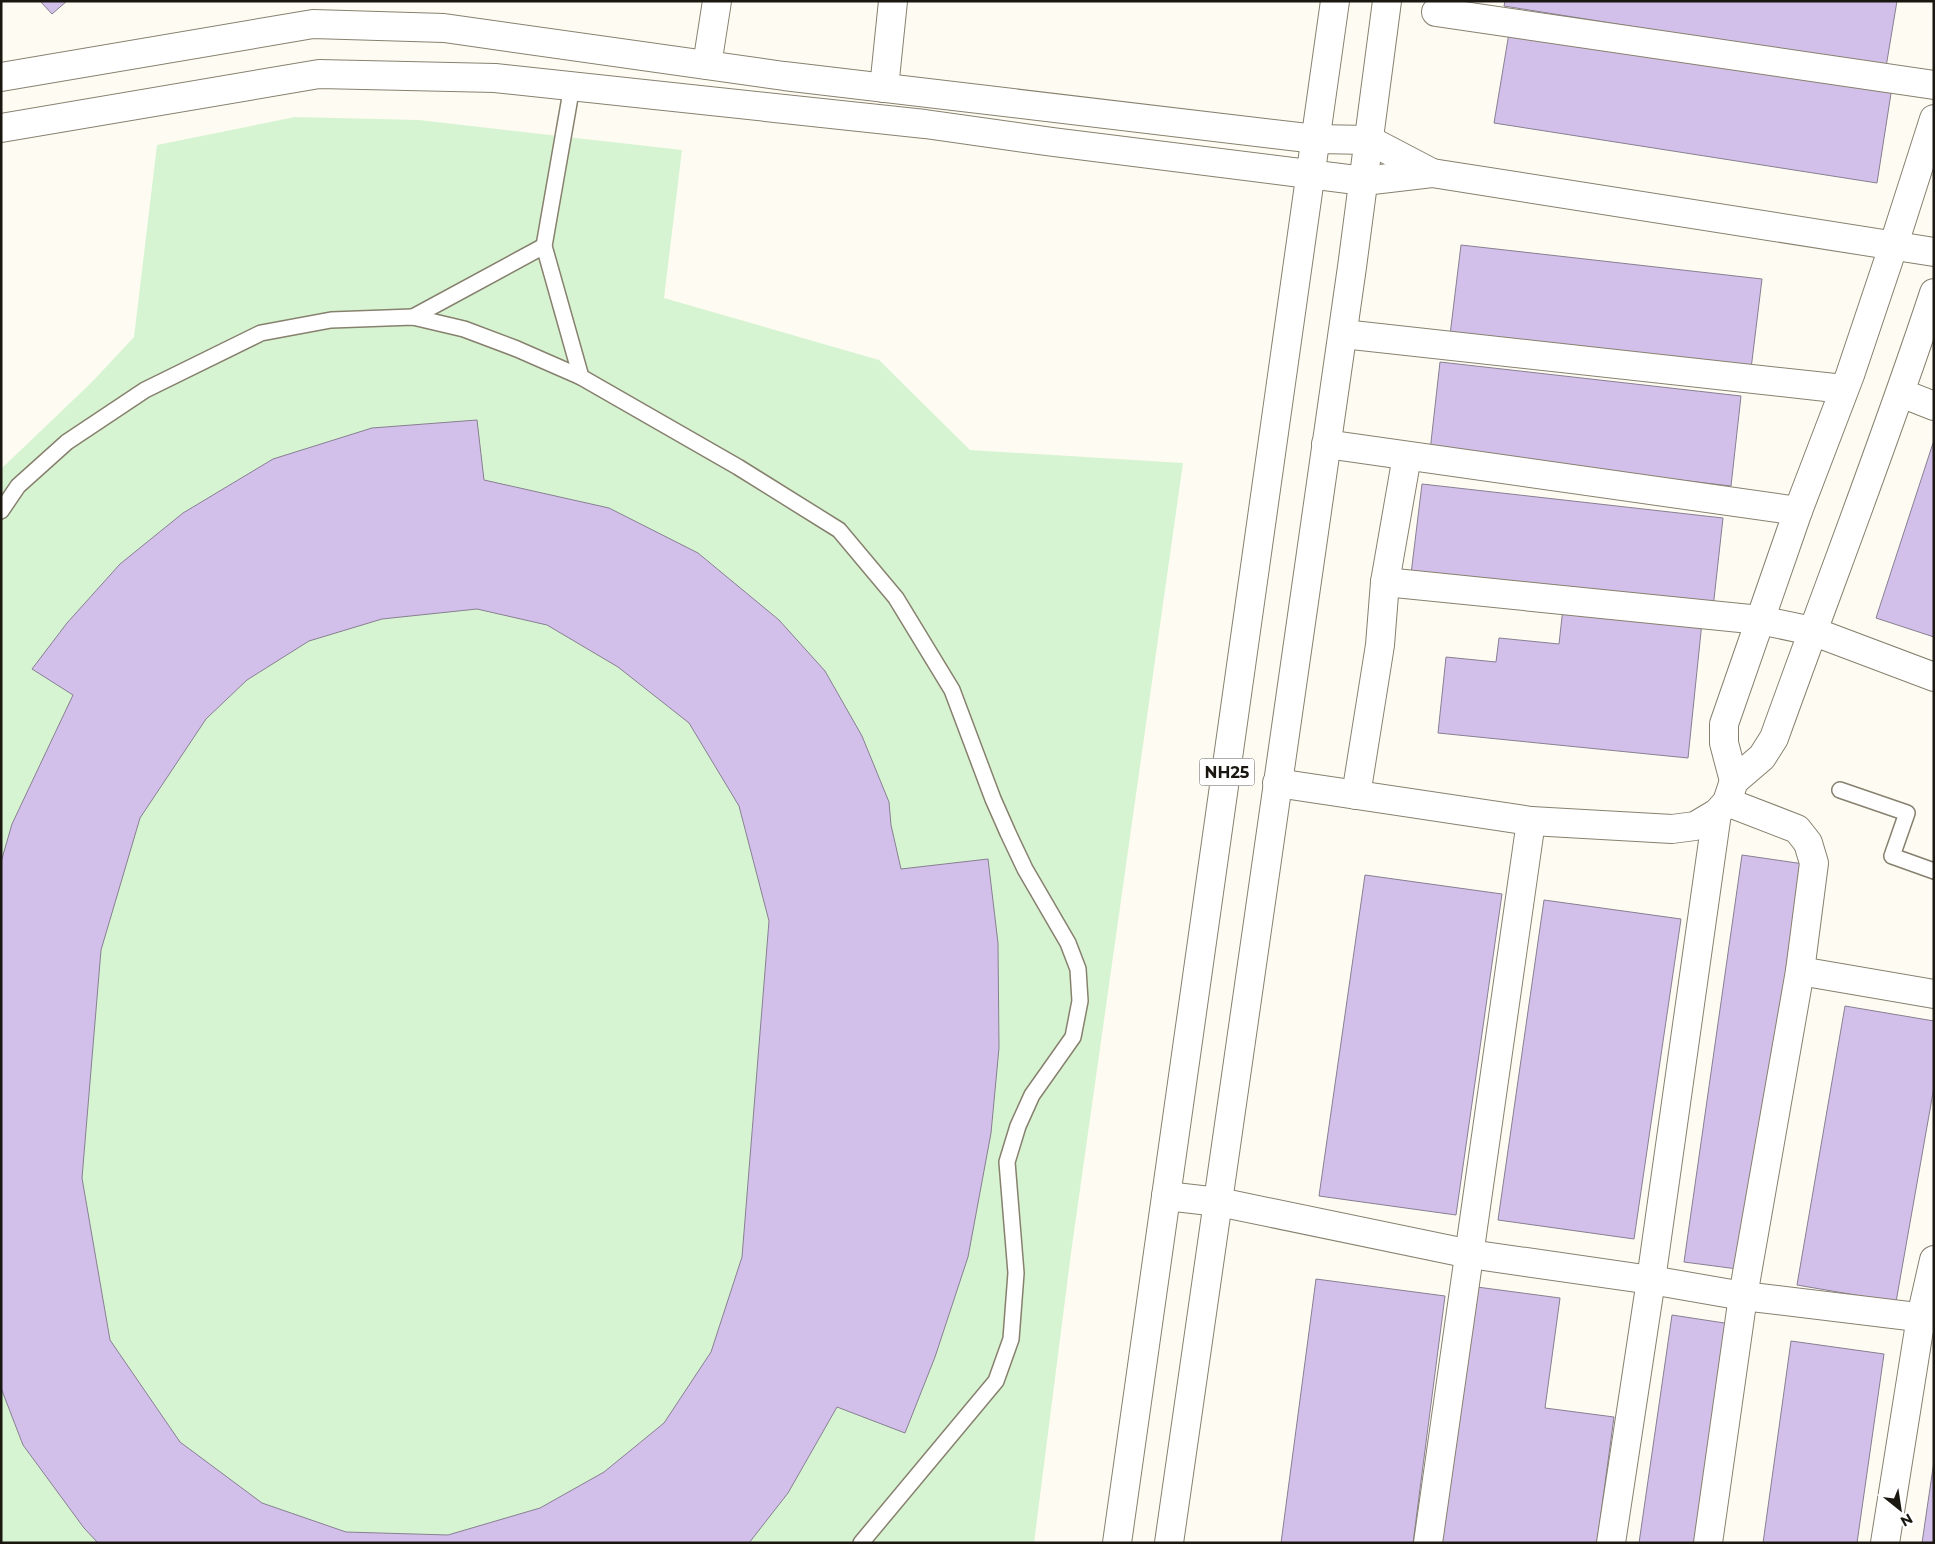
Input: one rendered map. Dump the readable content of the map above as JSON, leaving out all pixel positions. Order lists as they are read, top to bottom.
{
  "streets": {
    "street": ["NH25"]
  },
  "north": "bottom right"
}
